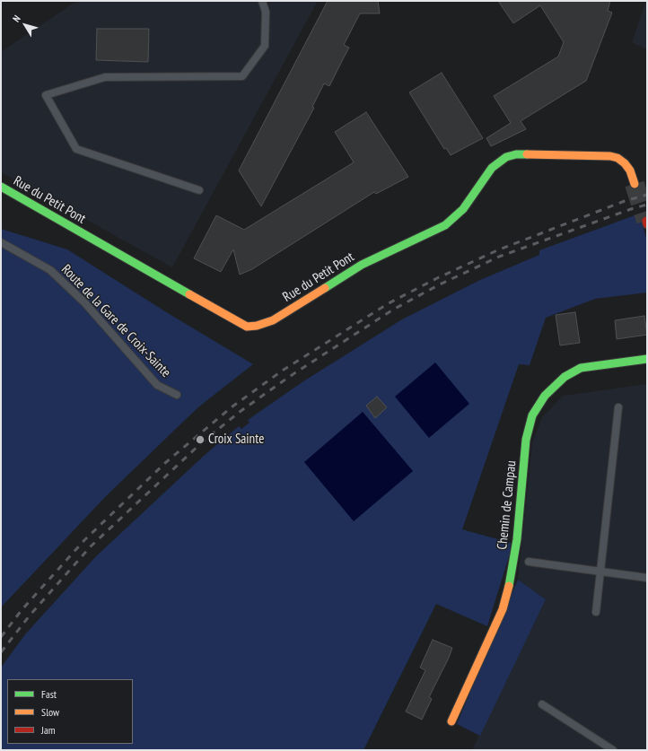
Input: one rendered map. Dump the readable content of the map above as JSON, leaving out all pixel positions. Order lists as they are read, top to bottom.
{
  "streets": {
    "street": ["Rue du Petit Pont", "Chemin de Campau"],
    "lane": ["Route de la Gare de Croix-Sainte"]
  },
  "places": ["Croix Sainte"],
  "legend": ["Fast", "Slow", "Jam"],
  "north": "top left"
}
